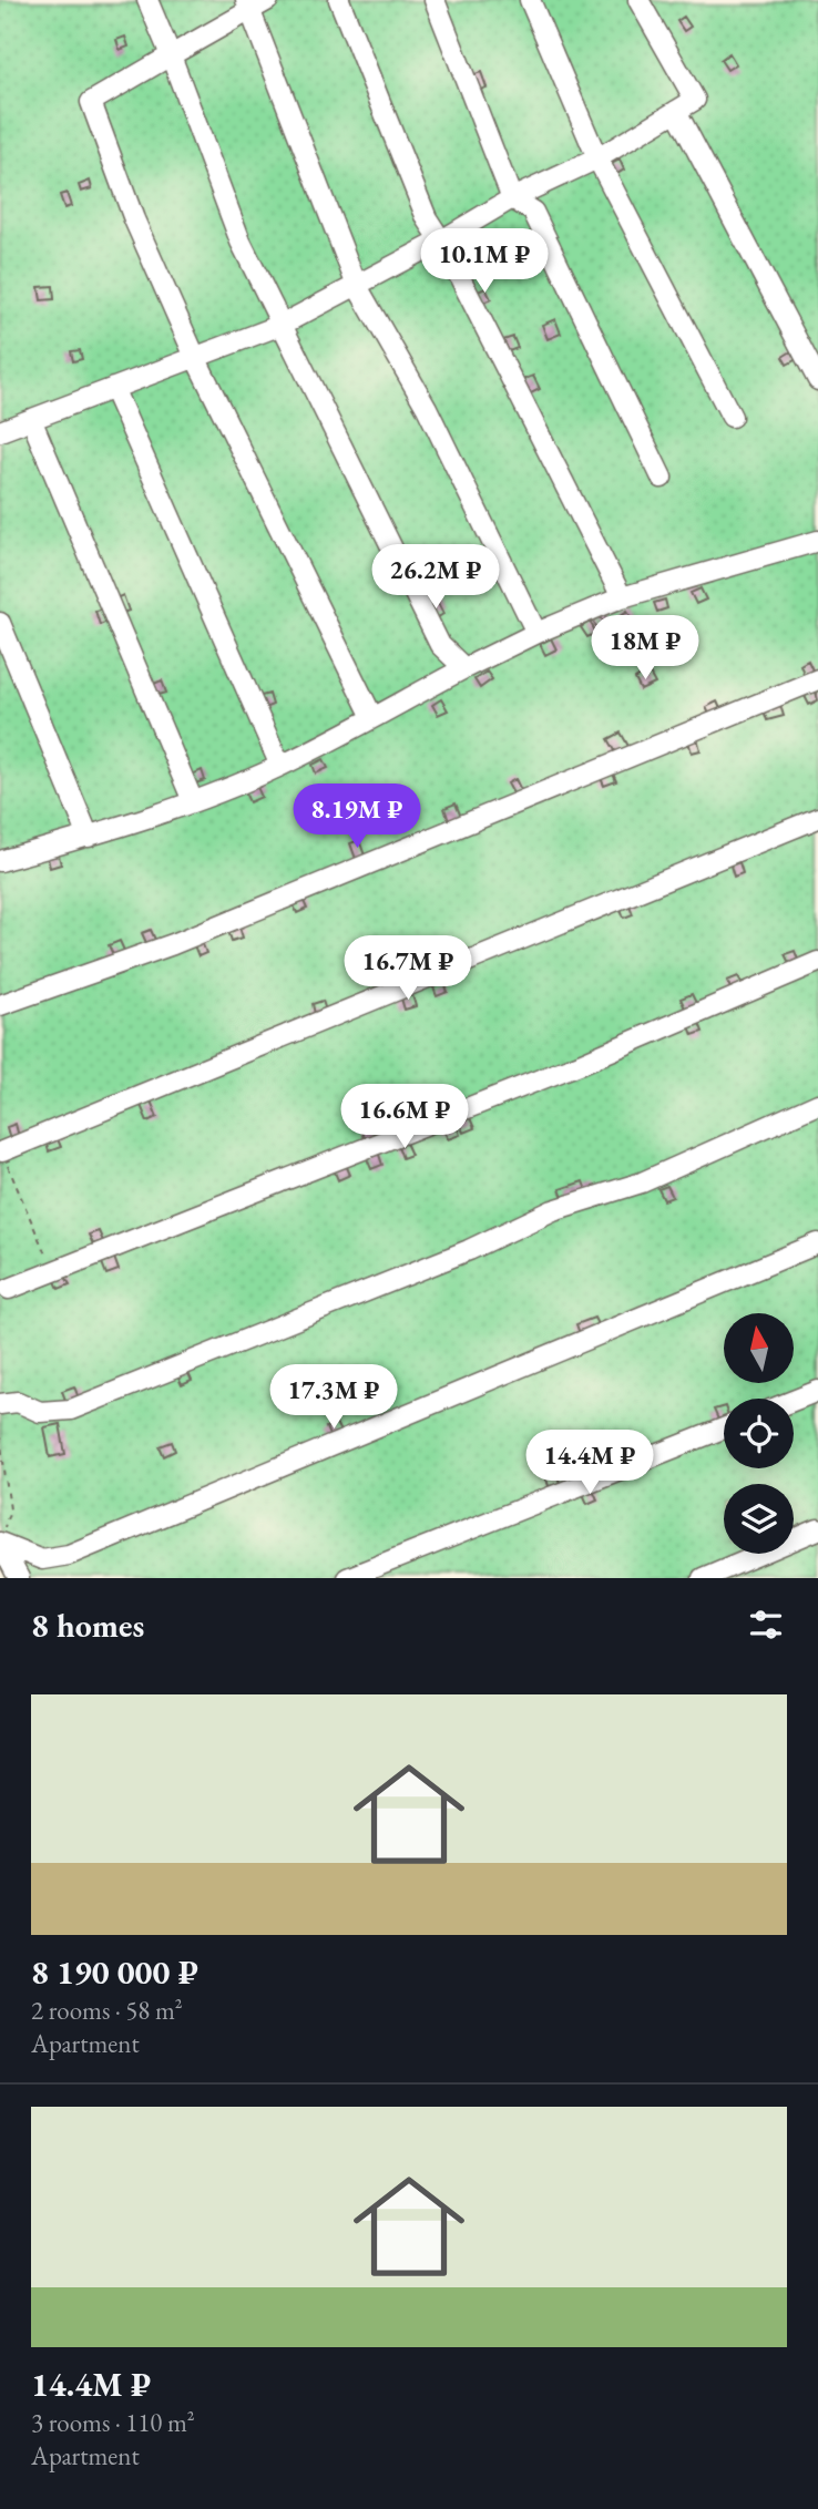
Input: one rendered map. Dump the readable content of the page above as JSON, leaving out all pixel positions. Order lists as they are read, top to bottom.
{
  "north": "top",
  "page": {
    "price": [
      "10.1M ₽",
      "26.2M ₽",
      "18M ₽",
      "8.19M ₽",
      "16.7M ₽",
      "16.6M ₽",
      "17.3M ₽",
      "14.4M ₽"
    ],
    "heading": "8 homes",
    "list": [
      {
        "name": "8 190 000 ₽",
        "note": "2 rooms · 58 m² · Apartment"
      },
      {
        "name": "14.4M ₽",
        "note": "3 rooms · 110 m² · Apartment"
      }
    ]
  }
}
